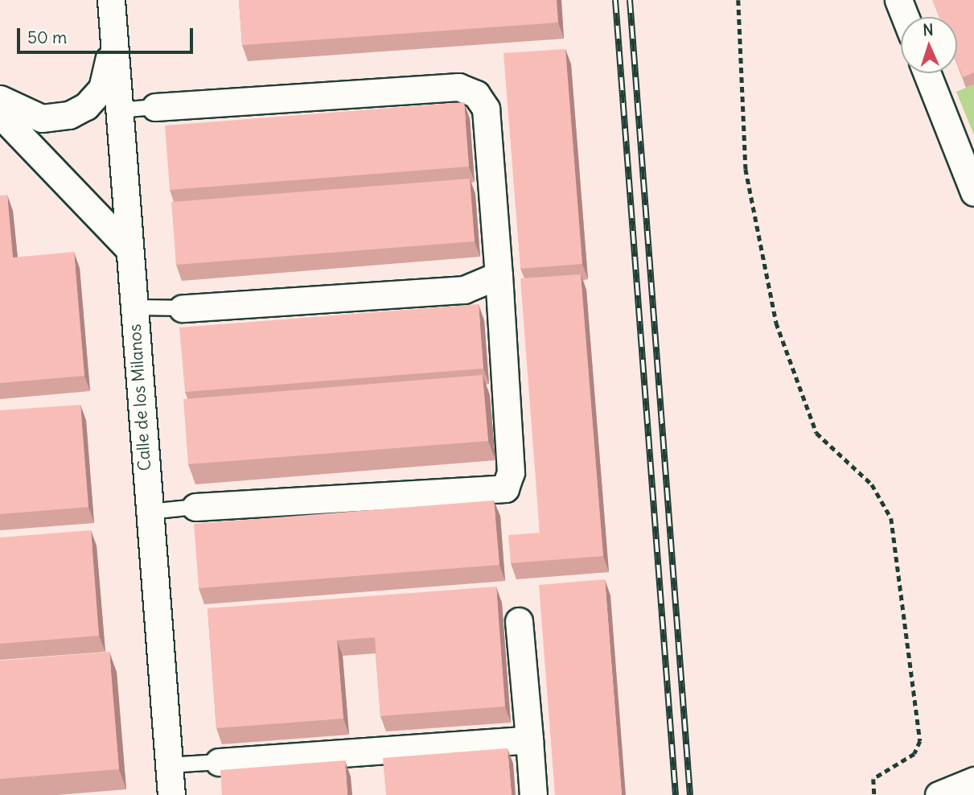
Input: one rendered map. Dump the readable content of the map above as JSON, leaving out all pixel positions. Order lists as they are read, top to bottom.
{
  "streets": {
    "street": ["Calle de los Milanos"]
  },
  "scale_bar": "50 m",
  "north": "top"
}
